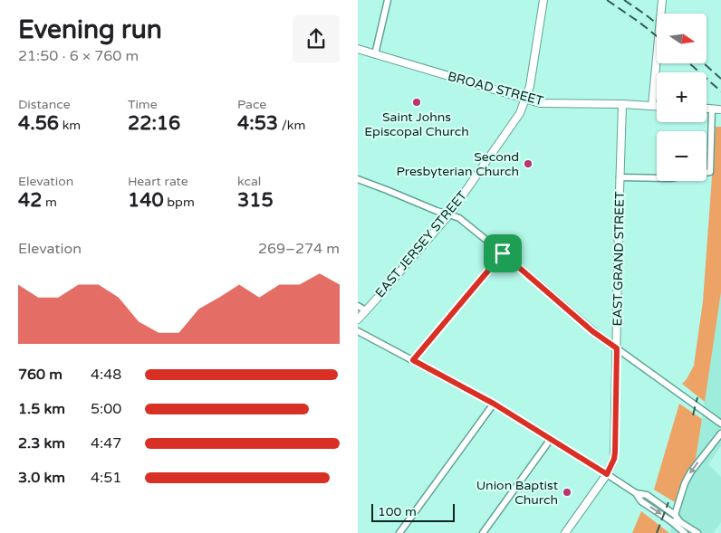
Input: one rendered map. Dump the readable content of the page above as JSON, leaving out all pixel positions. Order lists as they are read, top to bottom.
{
  "streets": {
    "street": ["BROAD STREET", "EAST JERSEY STREET", "EAST GRAND STREET"]
  },
  "crossings": [
    ["BROAD STREET", "EAST JERSEY STREET"],
    ["BROAD STREET", "EAST GRAND STREET"]
  ],
  "places": ["Saint Johns Episcopal Church", "Second Presbyterian Church", "Union Baptist Church"],
  "scale_bar": "100 m",
  "north": "right",
  "page": {
    "heading": ["Evening run", "21:50 · 6 × 760 m"],
    "map_buttons": ["+", "−"],
    "stats": [
      ["Distance", "4.56 km"],
      ["Time", "22:16"],
      ["Pace", "4:53 /km"],
      ["Elevation", "42 m"],
      ["Heart rate", "140 bpm"],
      ["kcal", "315"]
    ],
    "chart": ["Elevation", "269–274 m"],
    "list": [
      {
        "name": "760 m",
        "note": "4:48"
      },
      {
        "name": "1.5 km",
        "note": "5:00"
      },
      {
        "name": "2.3 km",
        "note": "4:47"
      },
      {
        "name": "3.0 km",
        "note": "4:51"
      }
    ],
    "scale": "100 m"
  }
}
